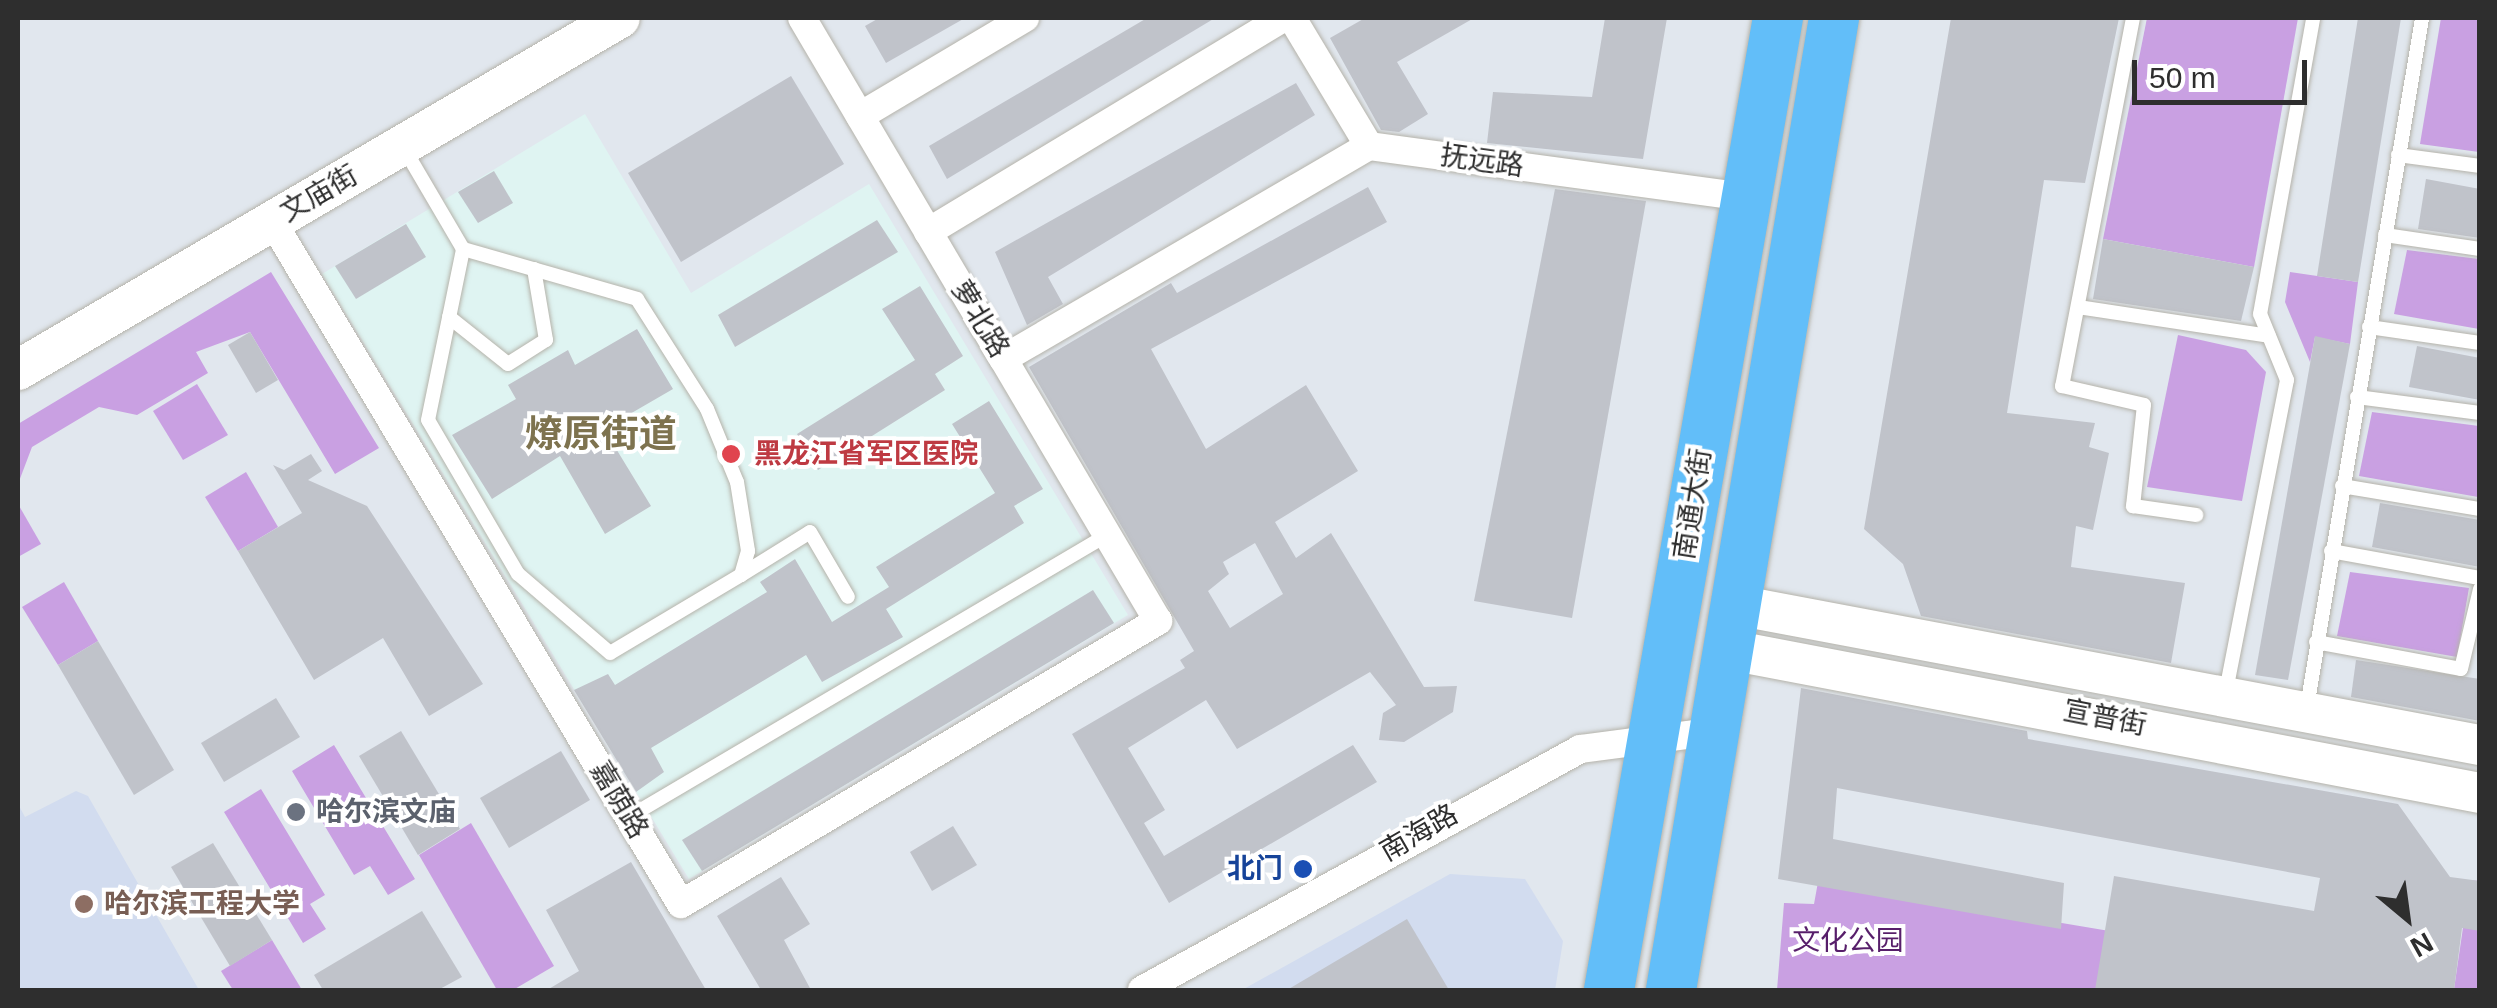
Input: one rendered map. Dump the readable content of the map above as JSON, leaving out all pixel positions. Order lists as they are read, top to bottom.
{
  "streets": {
    "highway": ["南通大街"],
    "street": [
      "抚远路",
      "文庙街",
      "萝北路",
      "宣普街",
      "嘉荫路",
      "南海路"
    ]
  },
  "crossings": [
    ["抚远路", "南通大街"],
    ["文庙街", "嘉荫路"],
    ["萝北路", "嘉荫路"],
    ["南通大街", "南海路"]
  ],
  "districts": ["燎原街道"],
  "parks": ["文化公园"],
  "places": [
    "黑龙江省军区医院",
    "哈尔滨文庙",
    "北门",
    "哈尔滨工程大学"
  ],
  "scale_bar": "50 m",
  "north": "bottom right"
}
